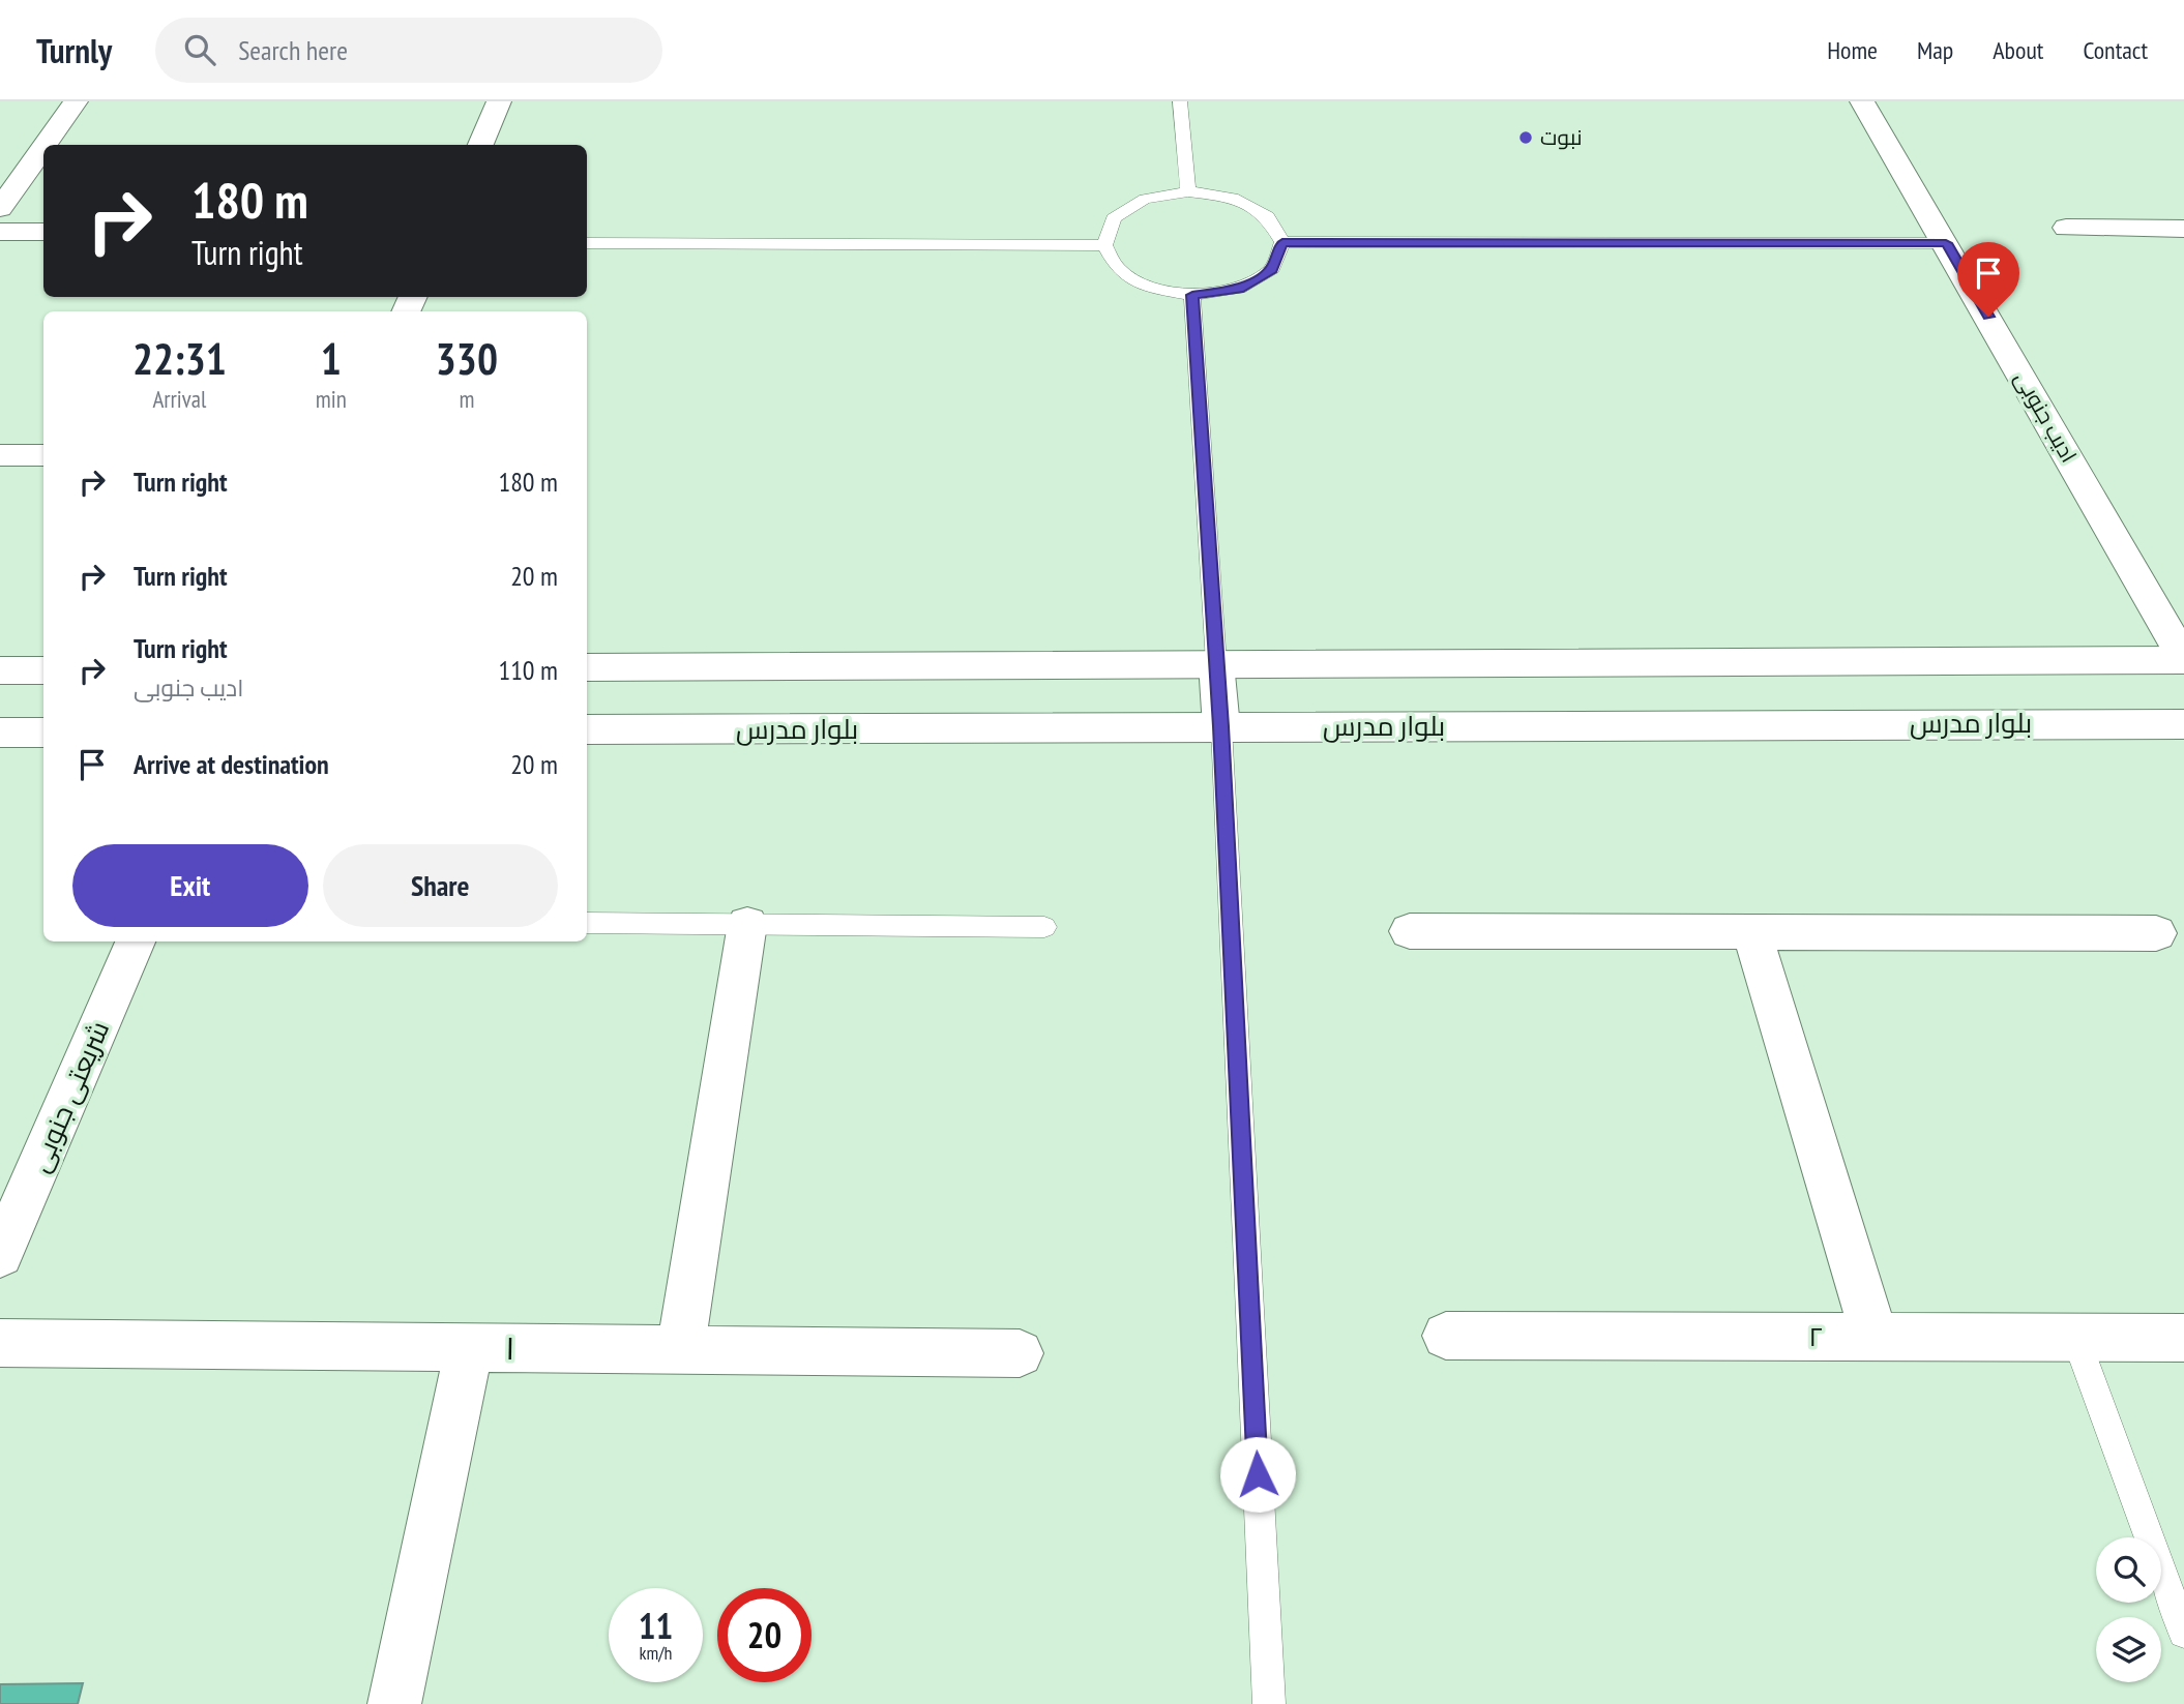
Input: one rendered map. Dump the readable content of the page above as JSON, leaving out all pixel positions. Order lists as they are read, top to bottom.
{
  "streets": {
    "street": [
      "ادیب جنوبی",
      "بلوار مدرس",
      "شریعتی جنوبی",
      "۲",
      "۱"
    ]
  },
  "places": ["نبوت"],
  "page": {
    "header": "Turnly",
    "search": "Search here",
    "nav": [
      "Home",
      "Map",
      "About",
      "Contact"
    ],
    "turn": ["180 m", "Turn right"],
    "eta": [
      "22:31",
      "Arrival",
      "1",
      "min",
      "330",
      "m"
    ],
    "list": [
      {
        "name": "Turn right",
        "value": "180 m"
      },
      {
        "name": "Turn right",
        "value": "20 m"
      },
      {
        "name": "Turn right",
        "note": "ادیب جنوبی",
        "value": "110 m"
      },
      {
        "name": "Arrive at destination",
        "value": "20 m"
      }
    ],
    "buttons": ["Exit", "Share"],
    "speed": "11 km/h",
    "limit": "20"
  }
}
